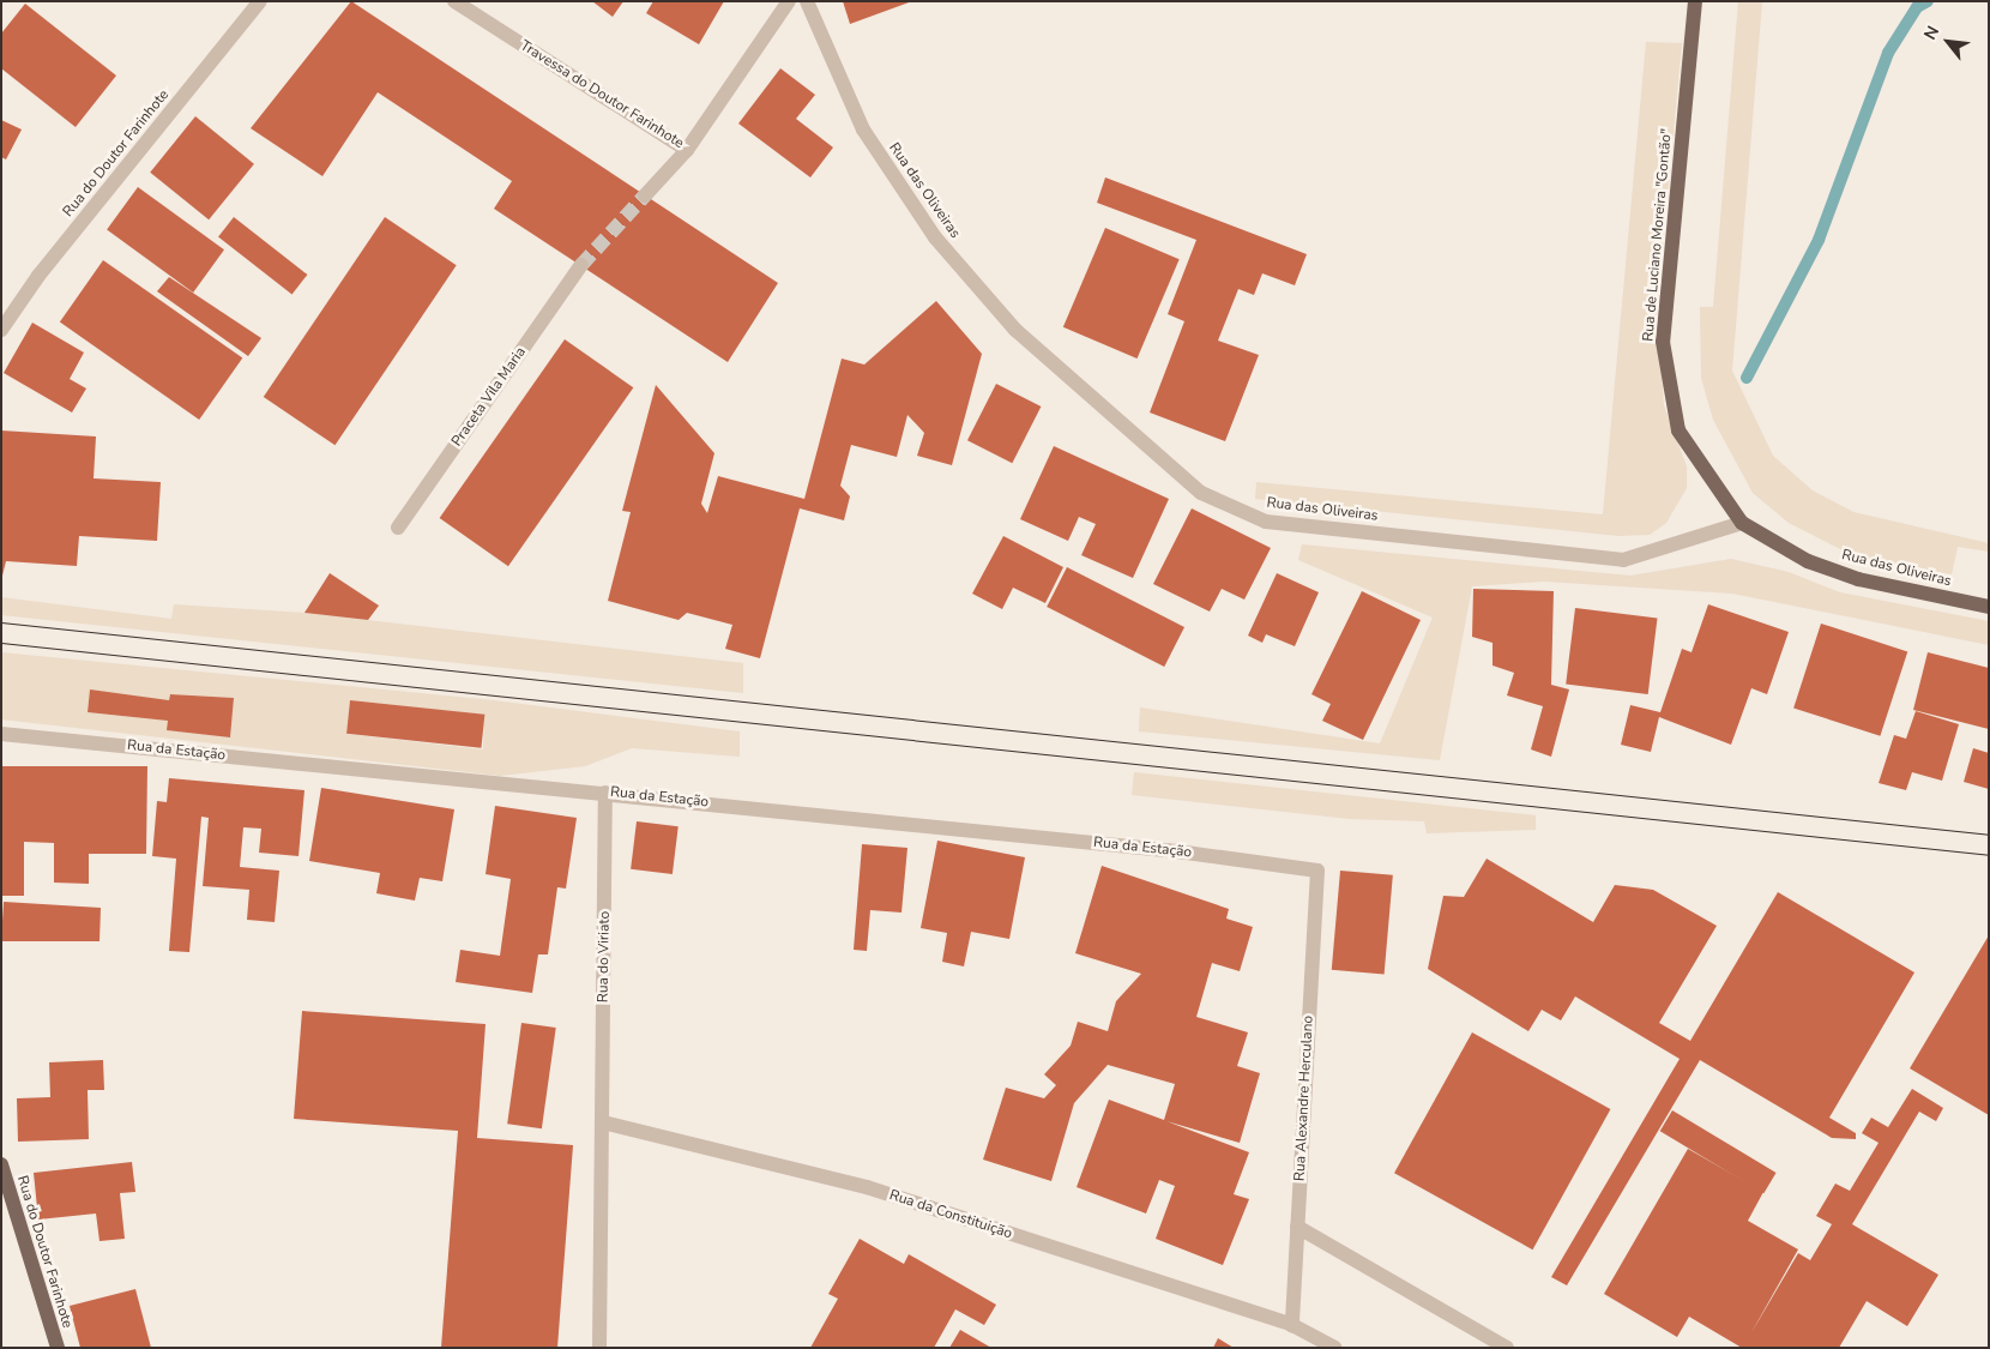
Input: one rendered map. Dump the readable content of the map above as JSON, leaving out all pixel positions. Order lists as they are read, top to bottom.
{
  "streets": {
    "main road": ["Rua do Doutor Farinhote", "Rua das Oliveiras", "Rua de Luciano Moreira \"Gontão\""],
    "street": [
      "Travessa do Doutor Farinhote",
      "Praceta Vila Maria",
      "Rua da Estação",
      "Rua do Viriato",
      "Rua Alexandre Herculano",
      "Rua da Constituição"
    ]
  },
  "crossings": [
    ["Rua das Oliveiras", "Rua de Luciano Moreira \"Gontão\""],
    ["Rua da Estação", "Rua do Viriato"],
    ["Rua da Estação", "Rua Alexandre Herculano"],
    ["Rua do Viriato", "Rua da Constituição"],
    ["Rua Alexandre Herculano", "Rua da Constituição"]
  ],
  "north": "top left"
}
